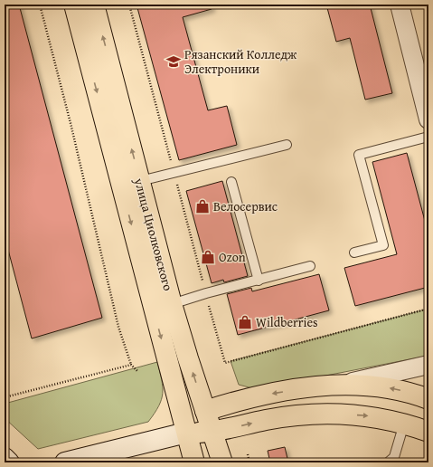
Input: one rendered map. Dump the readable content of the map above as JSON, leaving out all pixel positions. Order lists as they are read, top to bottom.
{
  "streets": {
    "main road": ["улица Циолковского"]
  },
  "places": {
    "school or university": ["Рязанский Колледж Электроники"],
    "shop": ["Велосервис", "Ozon", "Wildberries"]
  }
}
